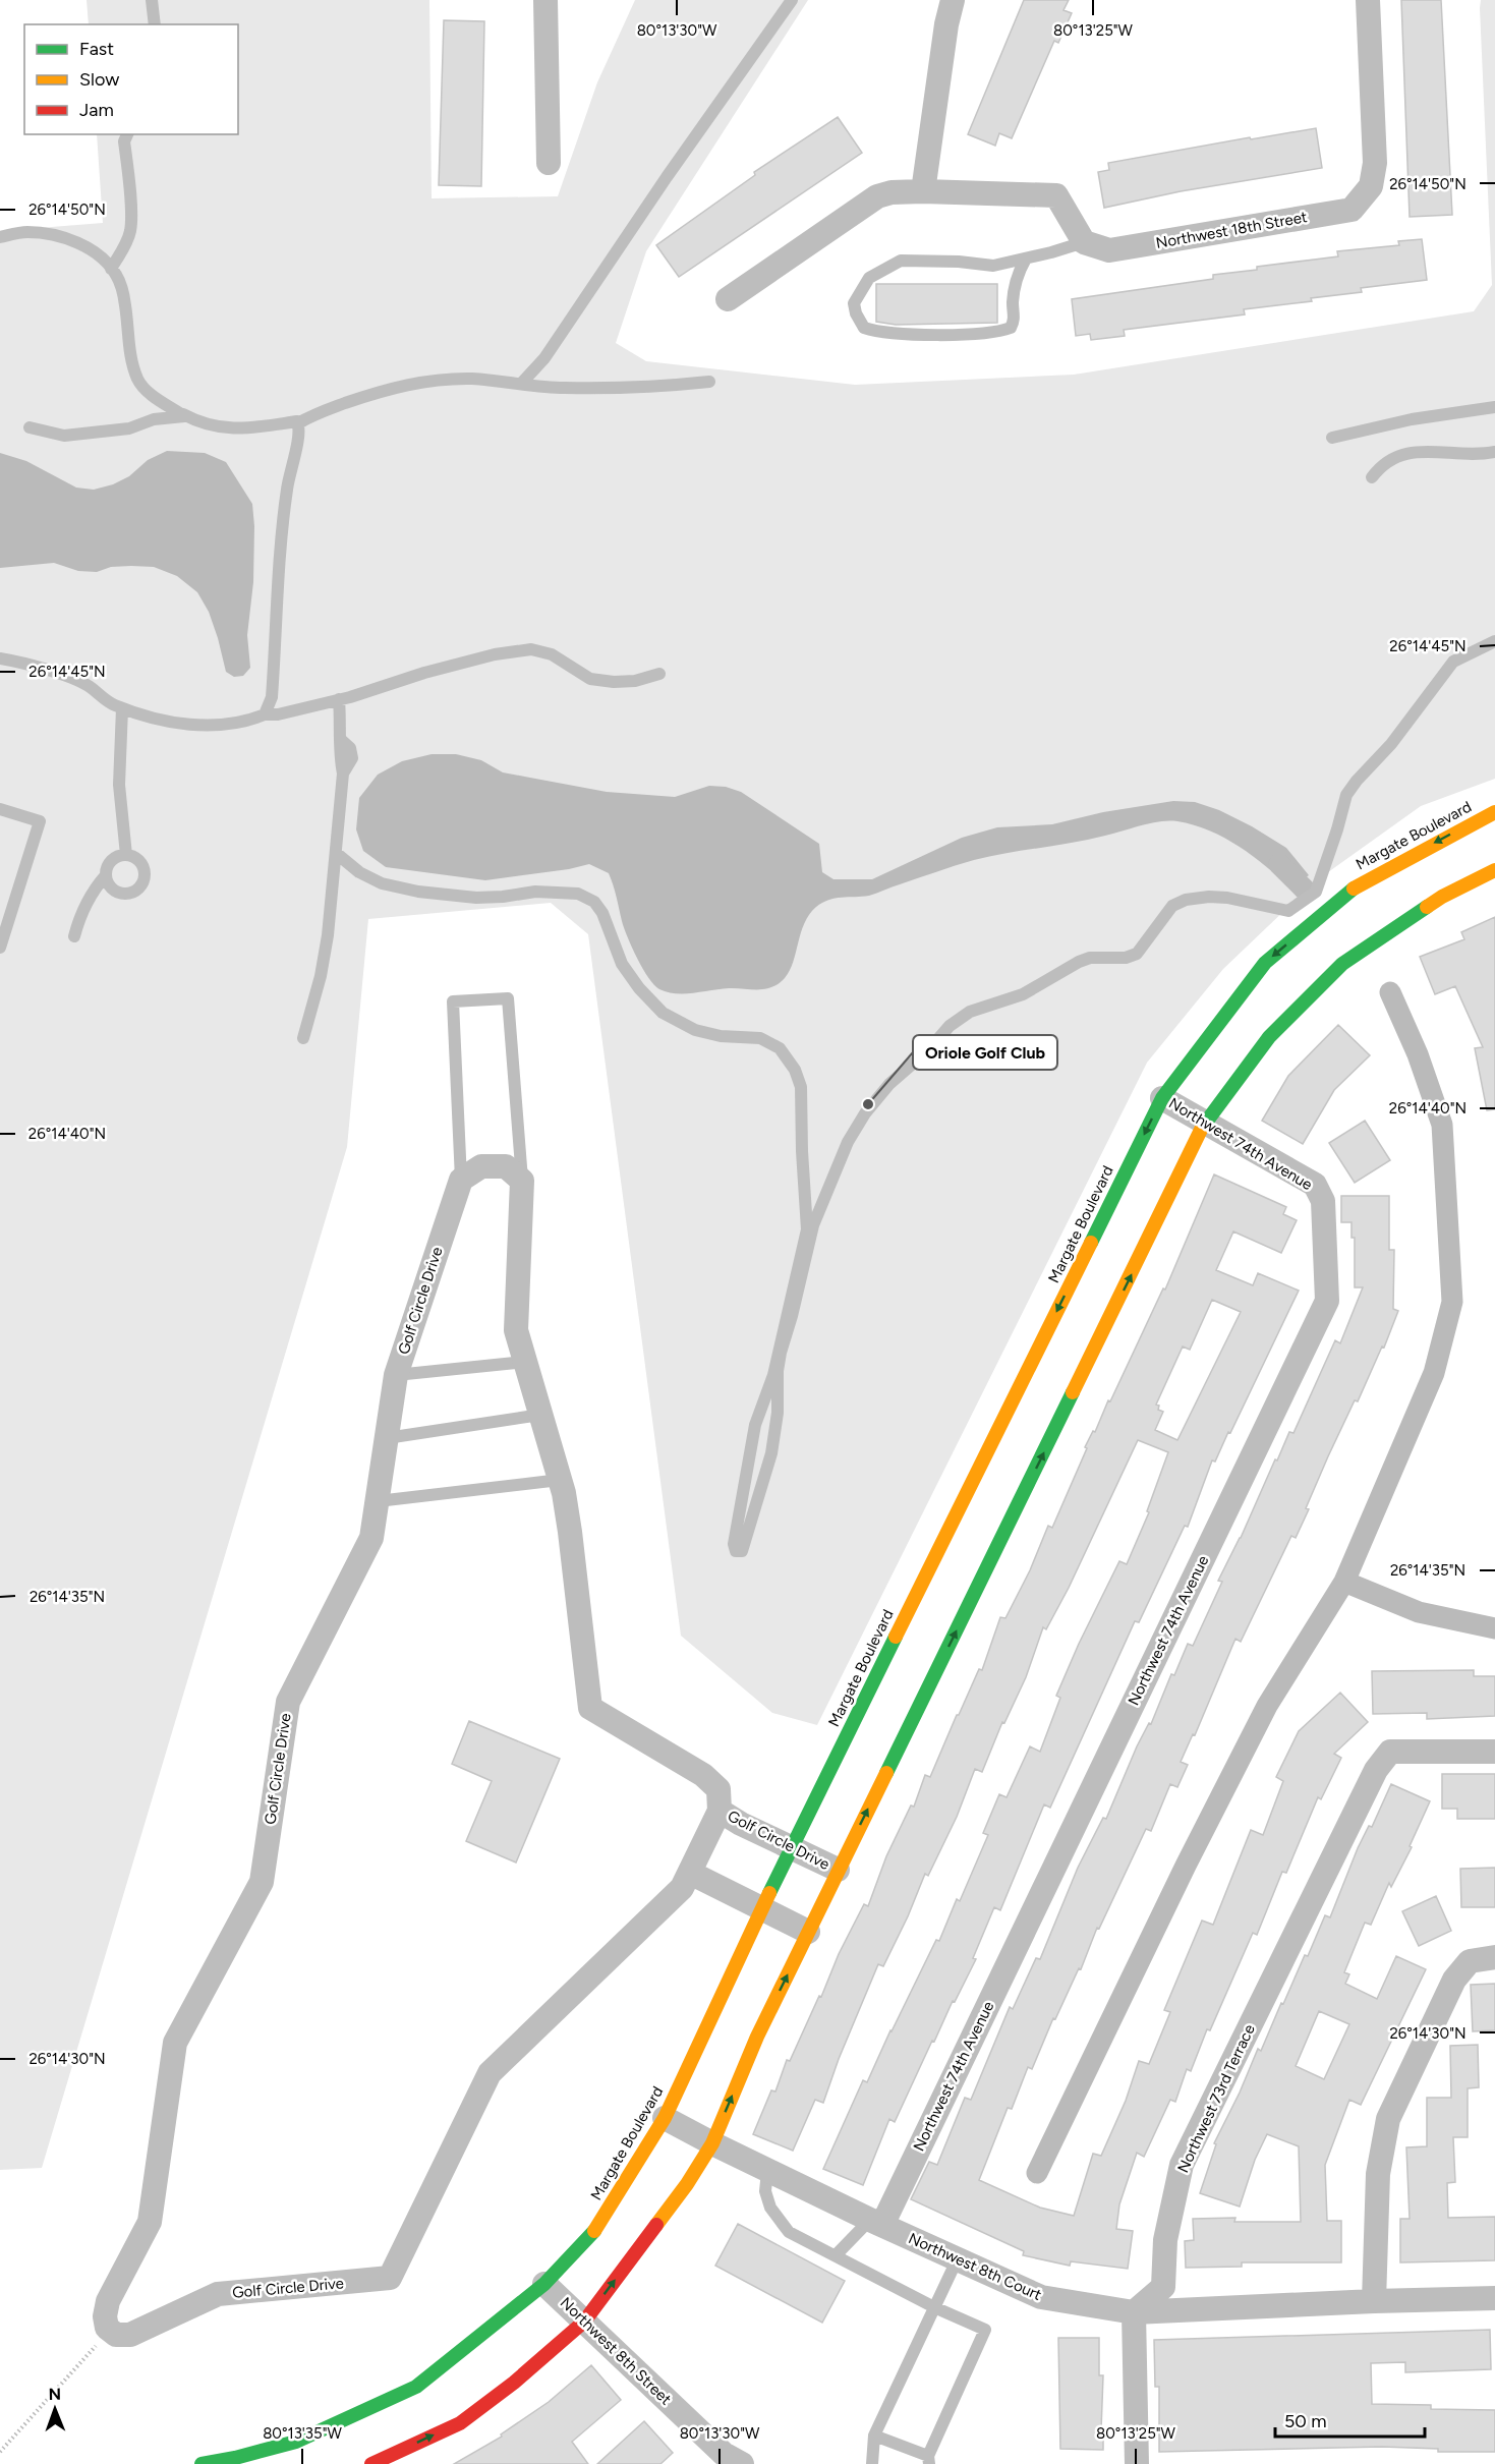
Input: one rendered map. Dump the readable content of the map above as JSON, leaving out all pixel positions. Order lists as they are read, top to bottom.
{
  "streets": {
    "street": [
      "Northwest 18th Street",
      "Margate Boulevard",
      "Northwest 74th Avenue",
      "Golf Circle Drive",
      "Northwest 73rd Terrace",
      "Northwest 8th Court",
      "Northwest 8th Street"
    ]
  },
  "crossings": [
    ["Margate Boulevard", "Northwest 74th Avenue"],
    ["Margate Boulevard", "Golf Circle Drive"],
    ["Margate Boulevard", "Northwest 8th Court"],
    ["Margate Boulevard", "Northwest 8th Street"],
    ["Northwest 74th Avenue", "Northwest 8th Court"],
    ["Northwest 73rd Terrace", "Northwest 8th Court"]
  ],
  "places": ["Oriole Golf Club"],
  "legend": ["Fast", "Slow", "Jam"],
  "scale_bar": "50 m",
  "north": "top",
  "coordinates": [
    "80°13'30\"W",
    "80°13'25\"W",
    "26°14'50\"N",
    "26°14'45\"N",
    "26°14'40\"N",
    "26°14'35\"N",
    "26°14'30\"N",
    "80°13'35\"W"
  ]
}
